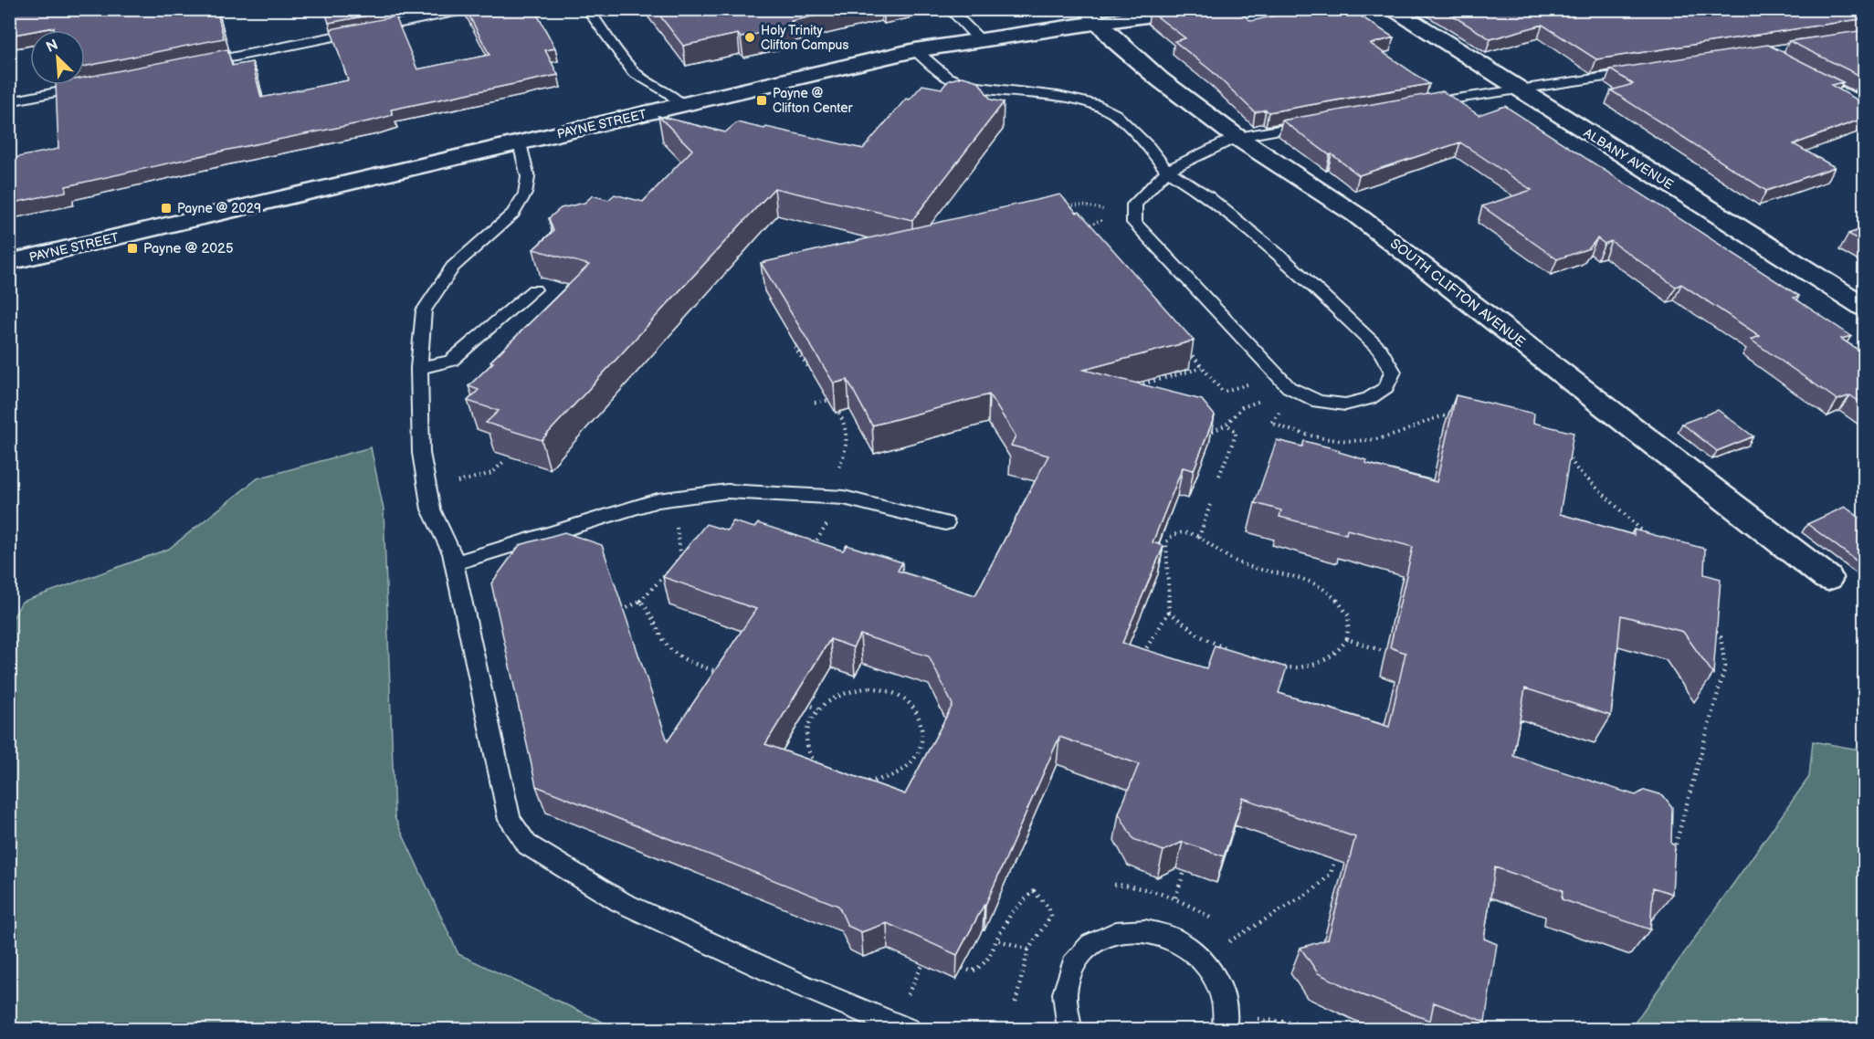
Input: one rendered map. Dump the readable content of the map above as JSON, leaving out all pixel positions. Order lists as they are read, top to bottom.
{
  "streets": {
    "street": ["PAYNE STREET", "ALBANY AVENUE", "SOUTH CLIFTON AVENUE"]
  },
  "crossings": [
    ["PAYNE STREET", "SOUTH CLIFTON AVENUE"]
  ],
  "places": {
    "other": ["Holy Trinity Clifton Campus"],
    "transit": ["Payne @ Clifton Center", "Payne @ 2029", "Payne @ 2025"]
  },
  "north": "top left"
}
